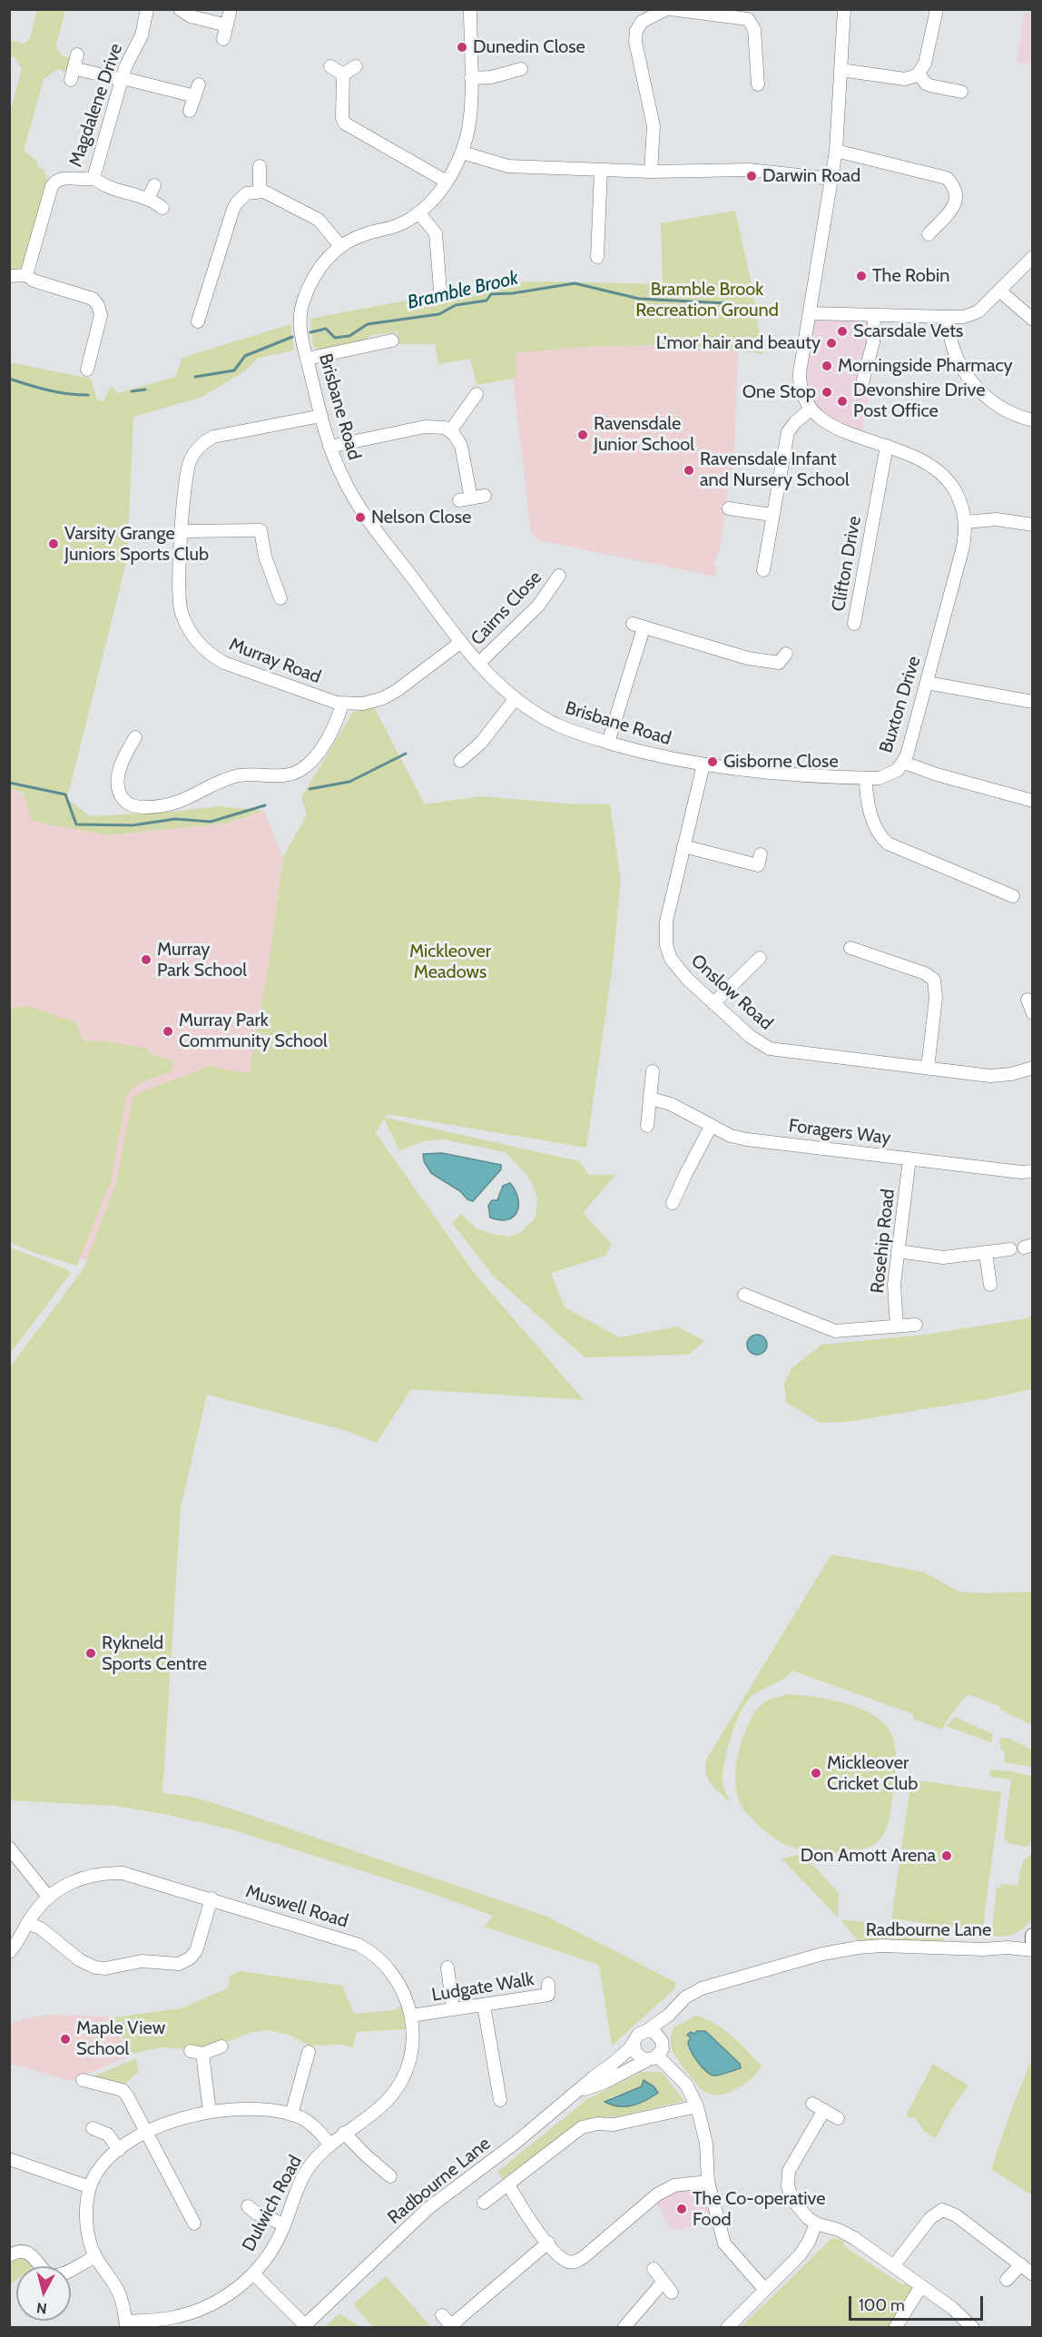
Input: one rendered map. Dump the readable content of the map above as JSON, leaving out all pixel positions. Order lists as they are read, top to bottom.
{
  "streets": {
    "street": [
      "Magdalene Drive",
      "Brisbane Road",
      "Clifton Drive",
      "Cairns Close",
      "Murray Road",
      "Buxton Drive",
      "Onslow Road",
      "Foragers Way",
      "Rosehip Road",
      "Muswell Road",
      "Radbourne Lane",
      "Ludgate Walk",
      "Dulwich Road"
    ]
  },
  "crossings": [
    ["Brisbane Road", "Cairns Close"],
    ["Brisbane Road", "Murray Road"],
    ["Brisbane Road", "Buxton Drive"],
    ["Brisbane Road", "Onslow Road"],
    ["Buxton Drive", "Onslow Road"],
    ["Foragers Way", "Rosehip Road"],
    ["Muswell Road", "Ludgate Walk"],
    ["Muswell Road", "Dulwich Road"]
  ],
  "water": ["Bramble Brook"],
  "parks": ["Bramble Brook Recreation Ground", "Mickleover Meadows"],
  "places": [
    "Dunedin Close",
    "Darwin Road",
    "The Robin",
    "Scarsdale Vets",
    "L'mor hair and beauty",
    "Morningside Pharmacy",
    "One Stop",
    "Devonshire Drive Post Office",
    "Ravensdale Junior School",
    "Ravensdale Infant and Nursery School",
    "Nelson Close",
    "Varsity Grange Juniors Sports Club",
    "Gisborne Close",
    "Murray Park School",
    "Murray Park Community School",
    "Rykneld Sports Centre",
    "Mickleover Cricket Club",
    "Don Amott Arena",
    "Maple View School",
    "The Co-operative Food"
  ],
  "scale_bar": "100 m",
  "north": "bottom"
}
